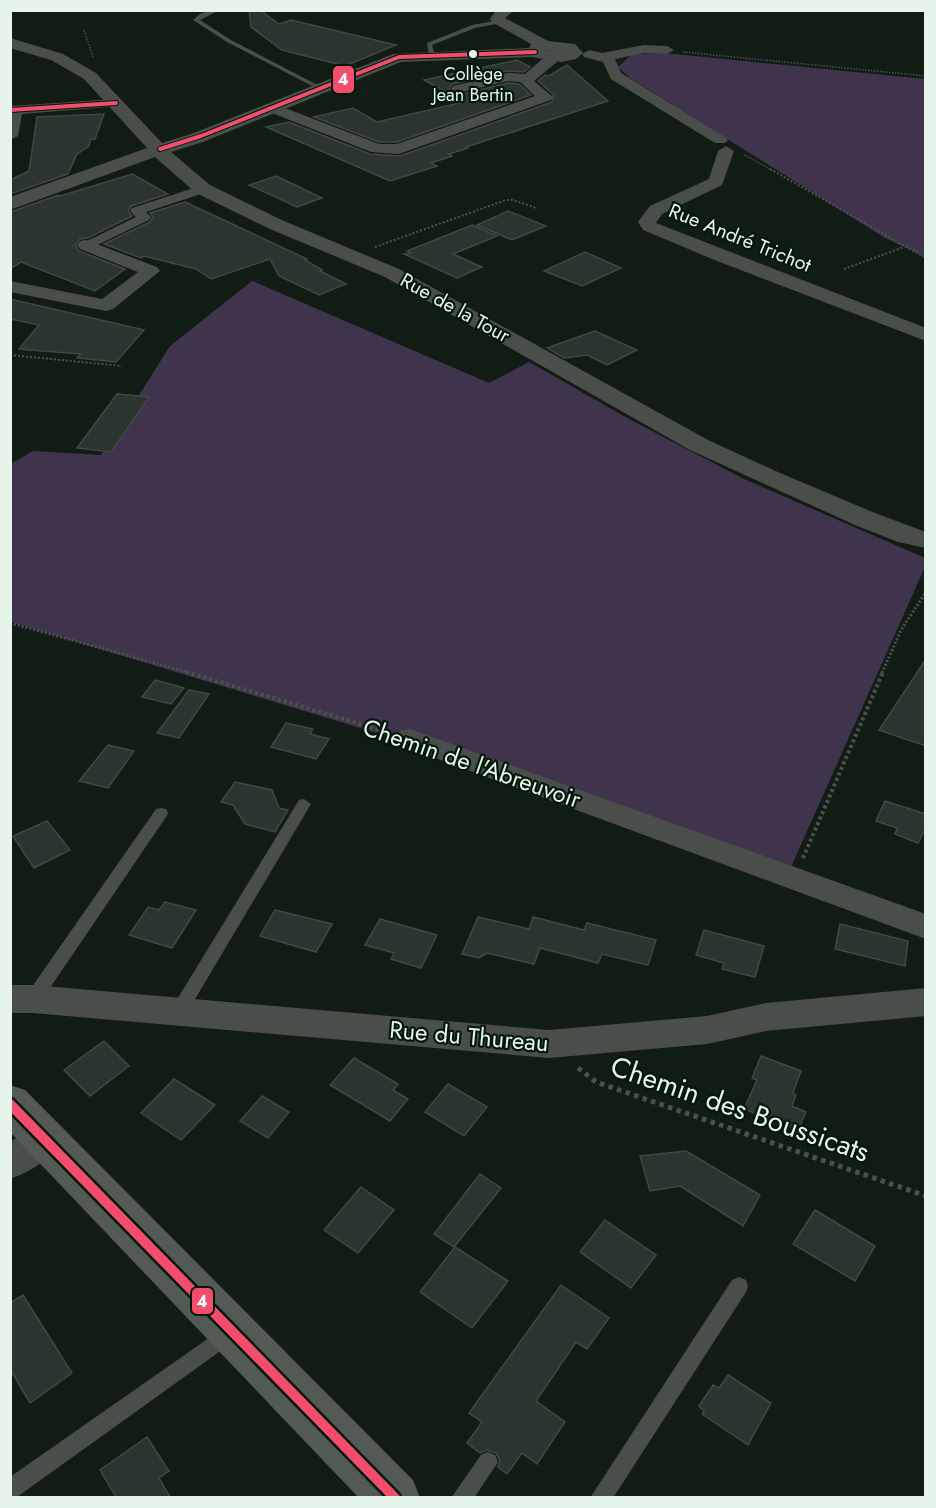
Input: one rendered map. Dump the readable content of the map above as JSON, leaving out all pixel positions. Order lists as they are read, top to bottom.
{
  "streets": {
    "street": [
      "Rue André Trichot",
      "Rue de la Tour",
      "Chemin de l'Abreuvoir",
      "Rue du Thureau"
    ],
    "path": ["Chemin des Boussicats"]
  },
  "crossings": [
    ["Rue du Thureau", "Chemin des Boussicats"]
  ],
  "places": ["Collège Jean Bertin"],
  "lines": ["transit line 4"]
}
